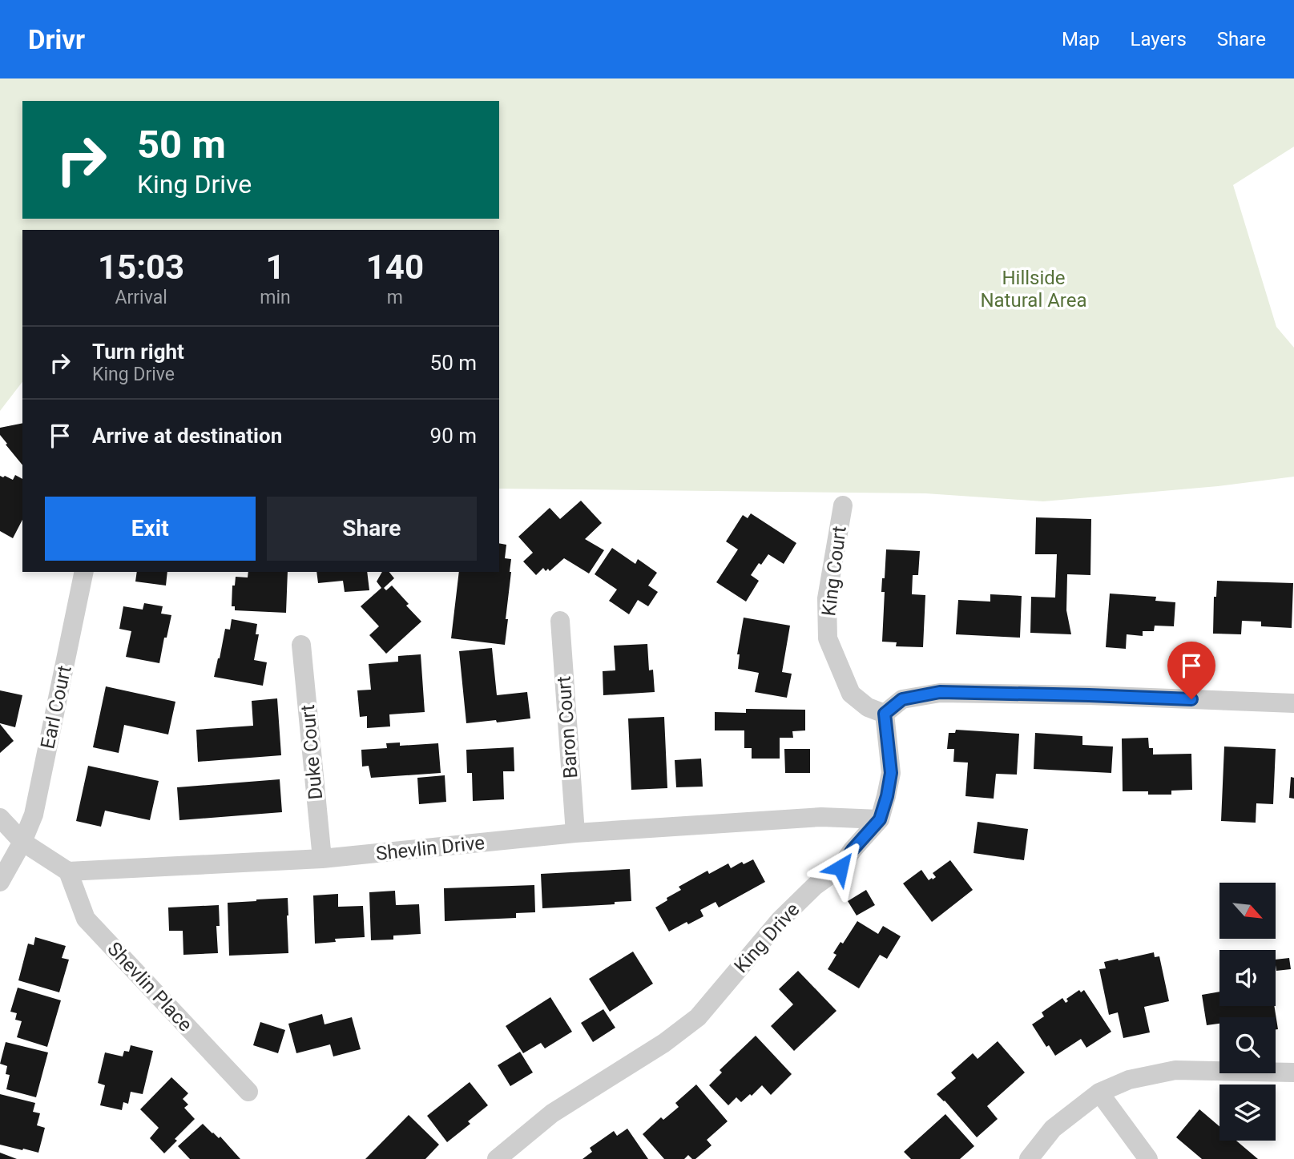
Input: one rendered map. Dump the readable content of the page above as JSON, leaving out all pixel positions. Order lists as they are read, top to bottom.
{
  "streets": {
    "street": [
      "King Court",
      "Earl Court",
      "Baron Court",
      "Duke Court",
      "Shevlin Drive",
      "King Drive",
      "Shevlin Place"
    ]
  },
  "crossings": [
    ["King Court", "King Drive"],
    ["Baron Court", "Shevlin Drive"],
    ["Duke Court", "Shevlin Drive"],
    ["Shevlin Drive", "King Drive"],
    ["Shevlin Drive", "Shevlin Place"]
  ],
  "parks": ["Hillside Natural Area"],
  "north": "bottom right",
  "page": {
    "header": "Drivr",
    "nav": ["Map", "Layers", "Share"],
    "turn": ["50 m", "King Drive"],
    "eta": [
      "15:03",
      "Arrival",
      "1",
      "min",
      "140",
      "m"
    ],
    "list": [
      {
        "name": "Turn right",
        "note": "King Drive",
        "value": "50 m"
      },
      {
        "name": "Arrive at destination",
        "value": "90 m"
      }
    ],
    "buttons": ["Exit", "Share"]
  }
}
